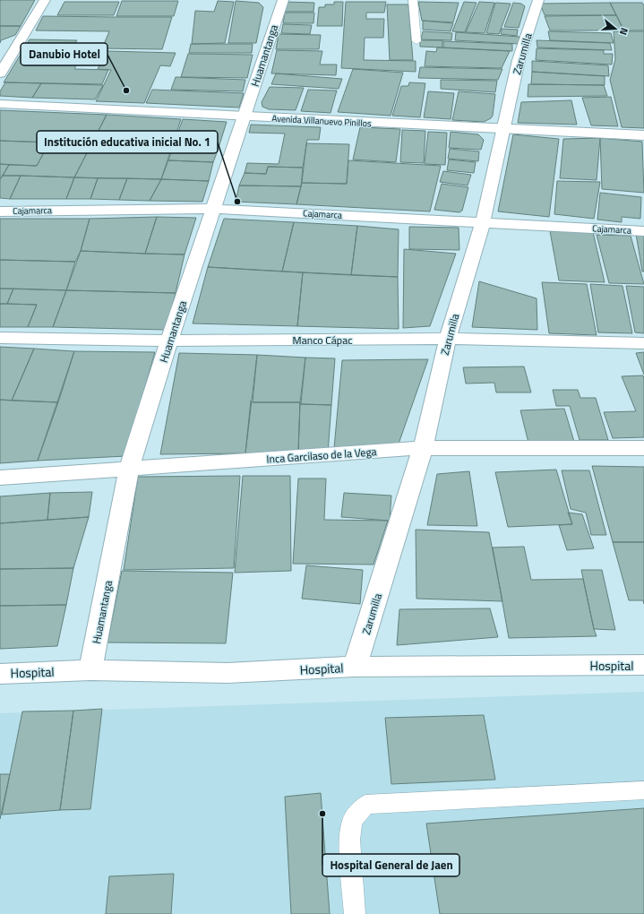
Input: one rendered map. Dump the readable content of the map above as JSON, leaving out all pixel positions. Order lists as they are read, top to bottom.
{
  "streets": {
    "street": [
      "Zarumilla",
      "Huamantanga",
      "Avenida Villanuevo Pinillos",
      "Cajamarca",
      "Manco Cápac",
      "Inca Garcilaso de la Vega",
      "Hospital"
    ]
  },
  "crossings": [
    ["Zarumilla", "Avenida Villanuevo Pinillos"],
    ["Zarumilla", "Cajamarca"],
    ["Zarumilla", "Manco Cápac"],
    ["Zarumilla", "Inca Garcilaso de la Vega"],
    ["Zarumilla", "Hospital"],
    ["Huamantanga", "Avenida Villanuevo Pinillos"],
    ["Huamantanga", "Cajamarca"],
    ["Huamantanga", "Manco Cápac"],
    ["Huamantanga", "Inca Garcilaso de la Vega"],
    ["Huamantanga", "Hospital"]
  ],
  "places": ["Danubio Hotel", "Institución educativa inicial No. 1", "Hospital General de Jaen"],
  "north": "right"
}
